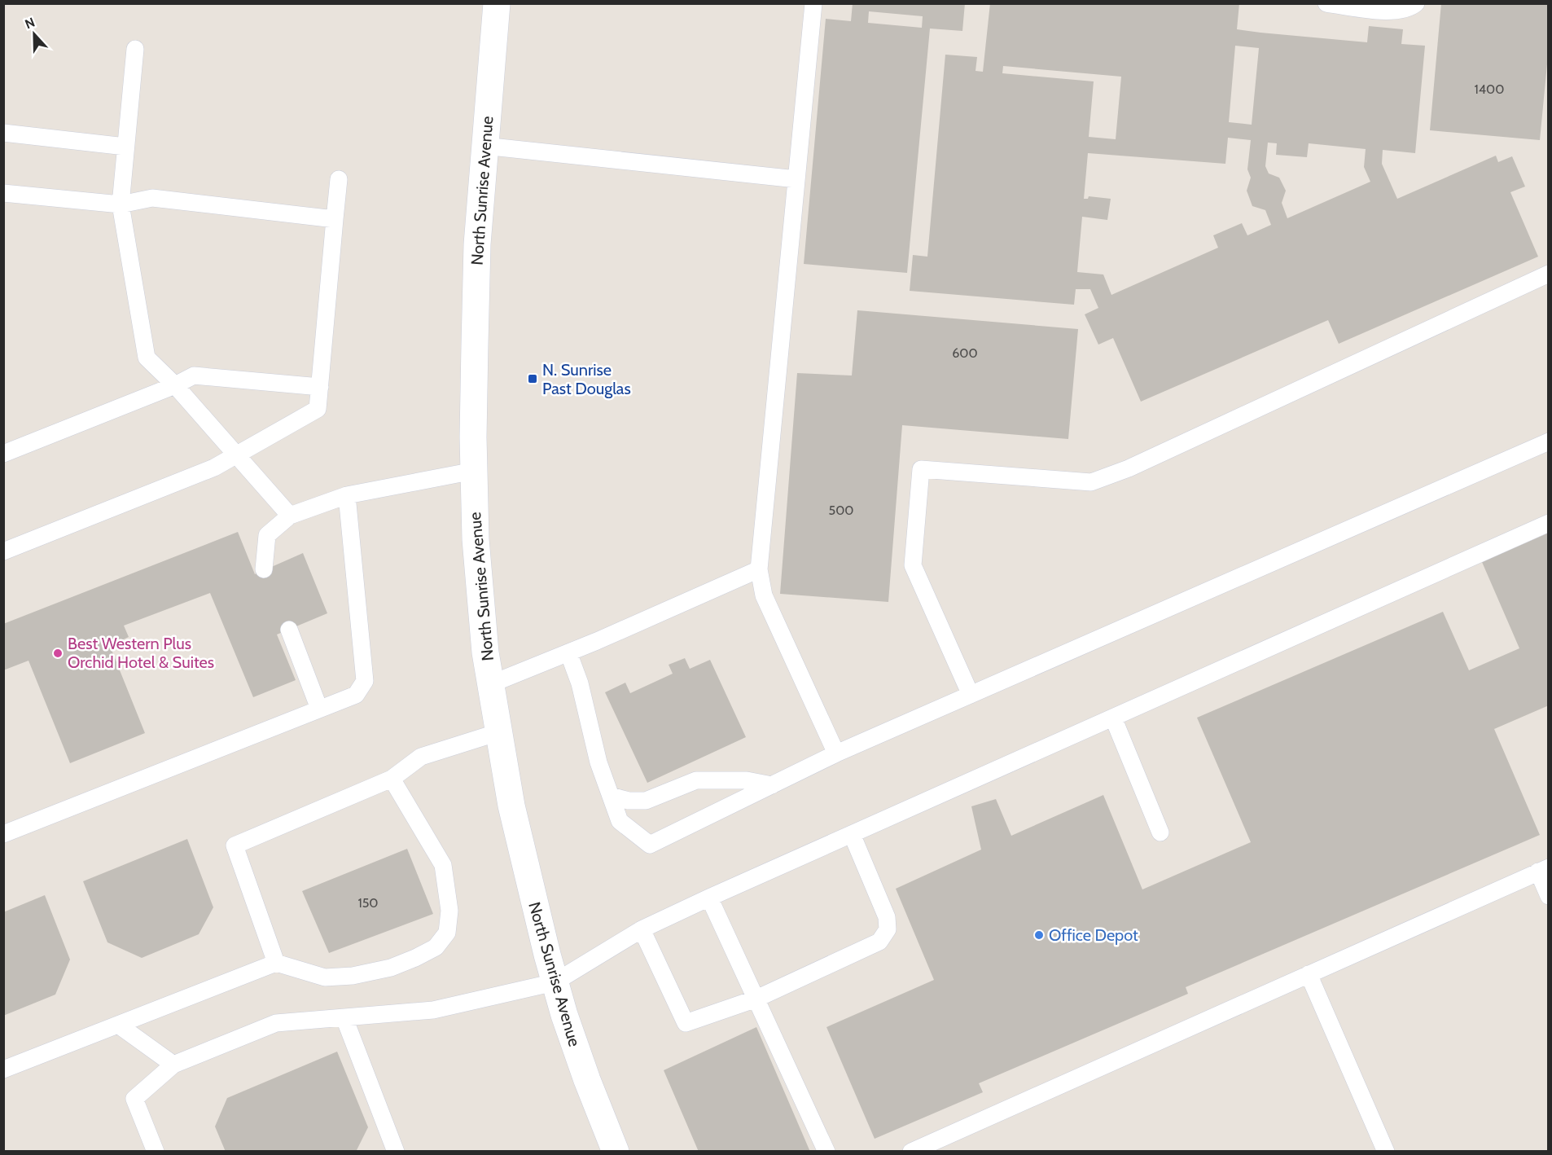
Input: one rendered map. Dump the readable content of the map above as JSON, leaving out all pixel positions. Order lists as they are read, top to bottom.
{
  "streets": {
    "main road": ["North Sunrise Avenue"]
  },
  "places": {
    "transit": ["N. Sunrise Past Douglas"],
    "other": ["Best Western Plus Orchid Hotel & Suites", "Office Depot"]
  },
  "house_numbers": [
    "1400",
    "600",
    "500",
    "150"
  ],
  "north": "top"
}
